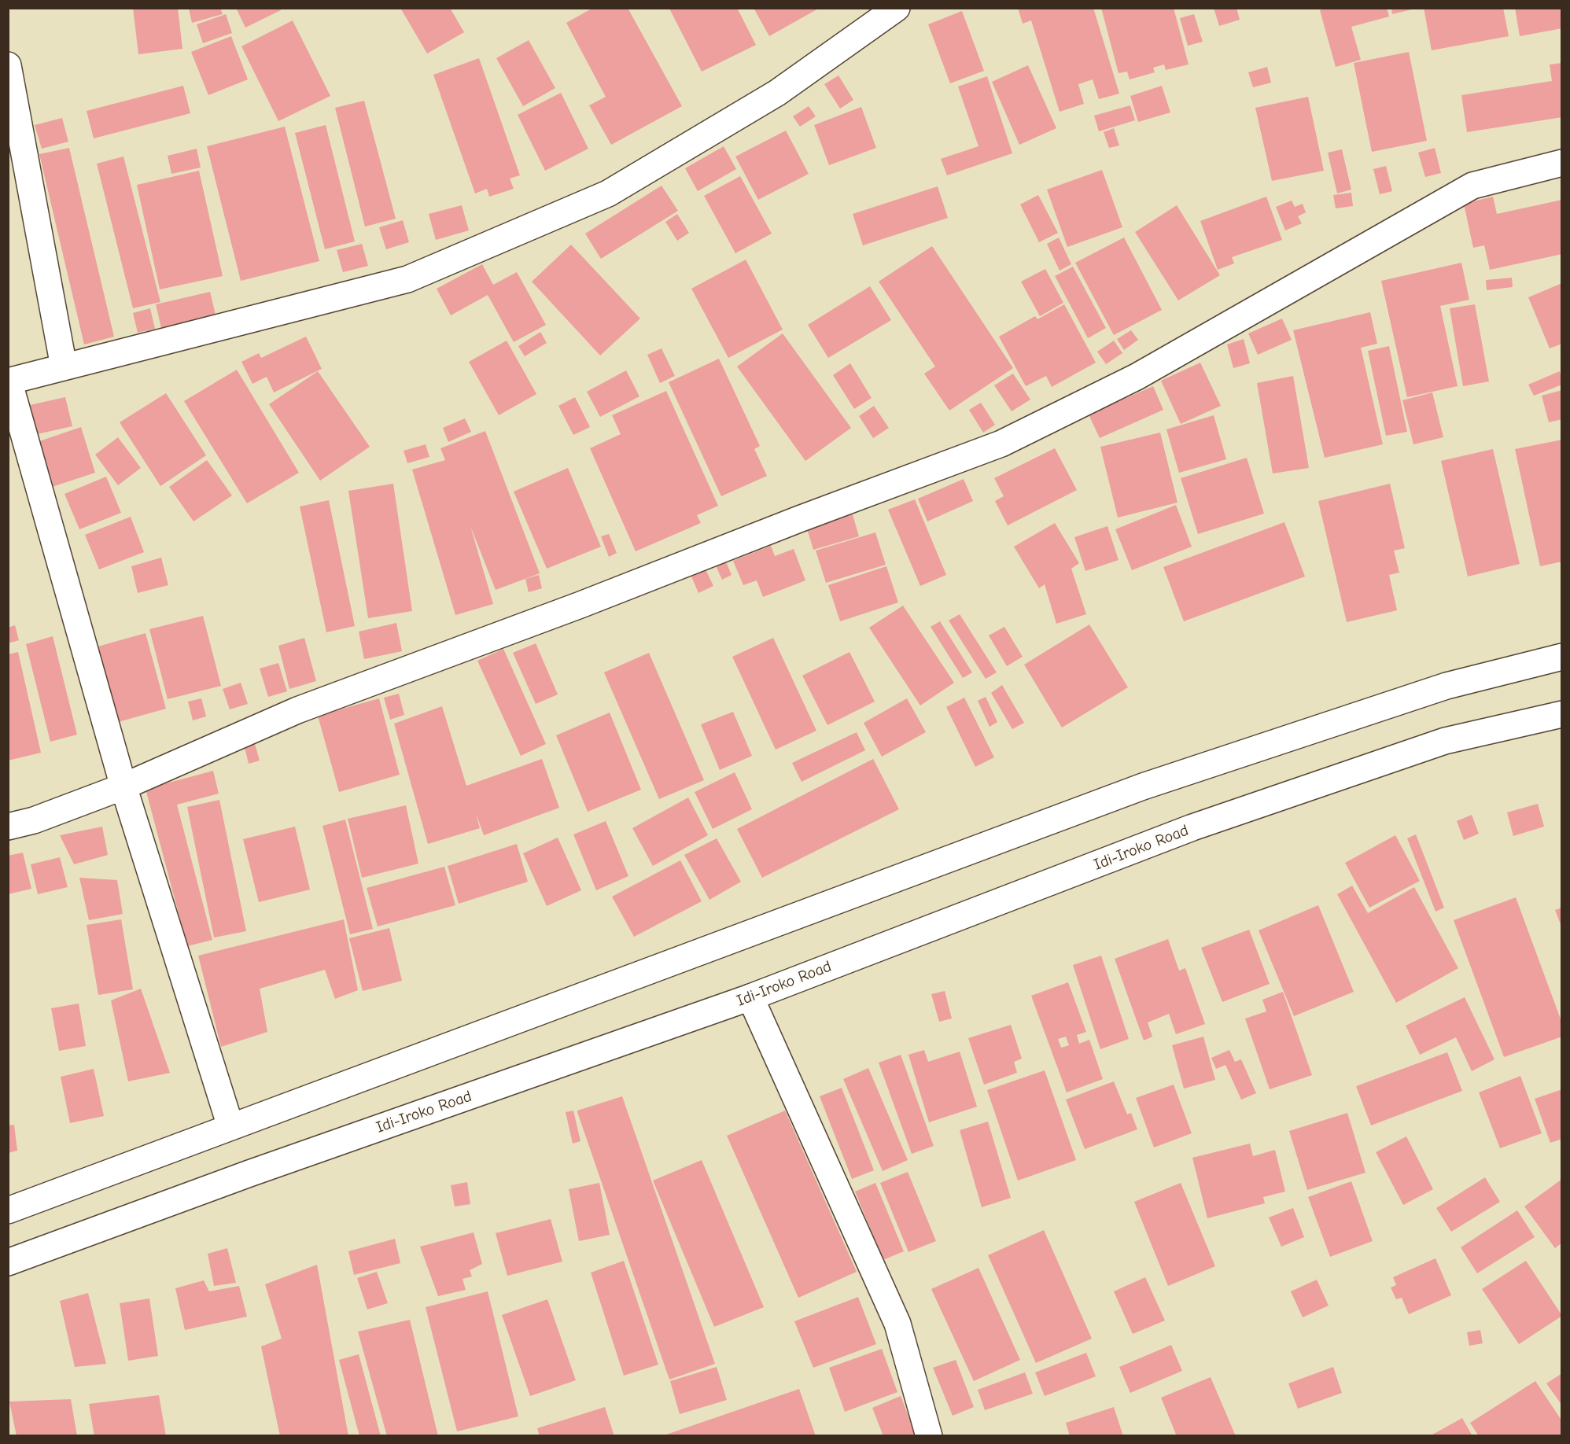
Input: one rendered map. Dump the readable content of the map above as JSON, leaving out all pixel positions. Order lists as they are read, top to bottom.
{
  "streets": {
    "main road": ["Idi-Iroko Road"]
  }
}
